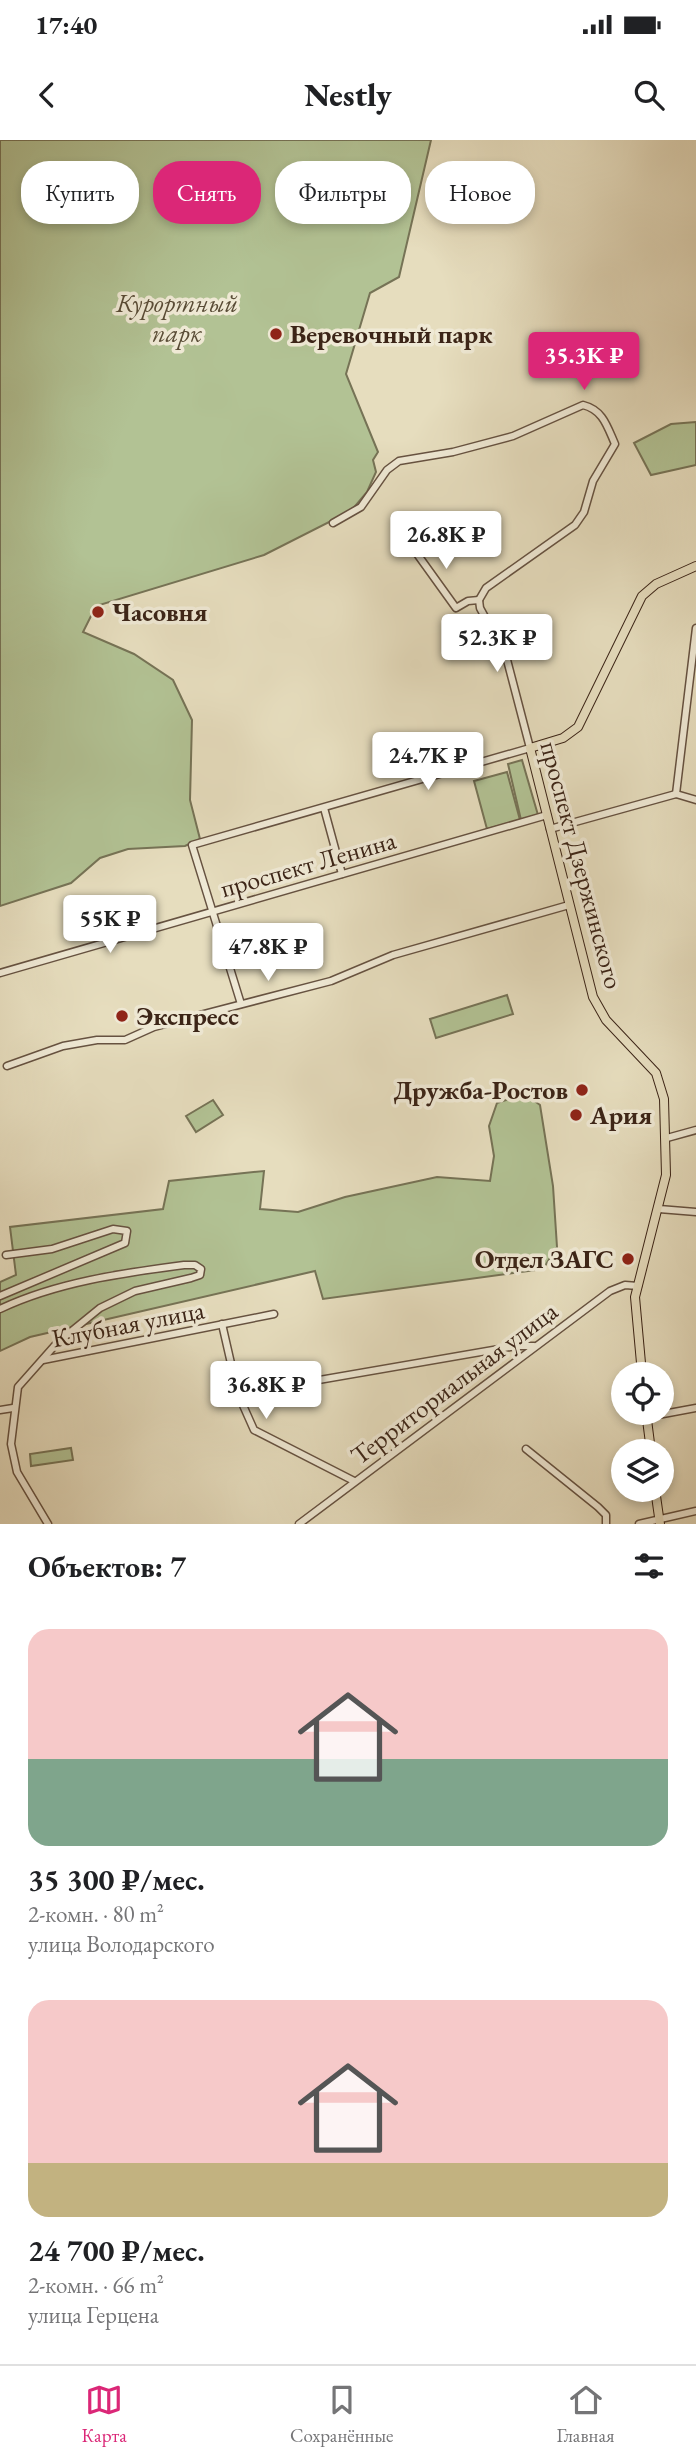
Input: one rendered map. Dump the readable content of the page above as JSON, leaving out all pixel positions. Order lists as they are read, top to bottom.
{
  "streets": {
    "main road": ["проспект Дзержинского"],
    "street": ["проспект Ленина", "Клубная улица", "Территориальная улица"]
  },
  "crossings": [
    ["проспект Ленина", "проспект Дзержинского"],
    ["проспект Дзержинского", "Территориальная улица"]
  ],
  "parks": ["Курортный парк"],
  "places": [
    "Веревочный парк",
    "Часовня",
    "Экспресс",
    "Дружба-Ростов",
    "Ария",
    "Отдел ЗАГС"
  ],
  "page": {
    "status": "17:40",
    "header": "Nestly",
    "chip": [
      "Купить",
      "Снять",
      "Фильтры",
      "Новое"
    ],
    "price": [
      "35.3K ₽",
      "26.8K ₽",
      "52.3K ₽",
      "24.7K ₽",
      "55K ₽",
      "47.8K ₽",
      "36.8K ₽"
    ],
    "heading": "Объектов: 7",
    "list": [
      {
        "name": "35 300 ₽/мес.",
        "note": "2-комн. · 80 m² · улица Володарского"
      },
      {
        "name": "24 700 ₽/мес.",
        "note": "2-комн. · 66 m² · улица Герцена"
      }
    ],
    "tabs": ["Карта", "Сохранённые", "Главная"]
  }
}
